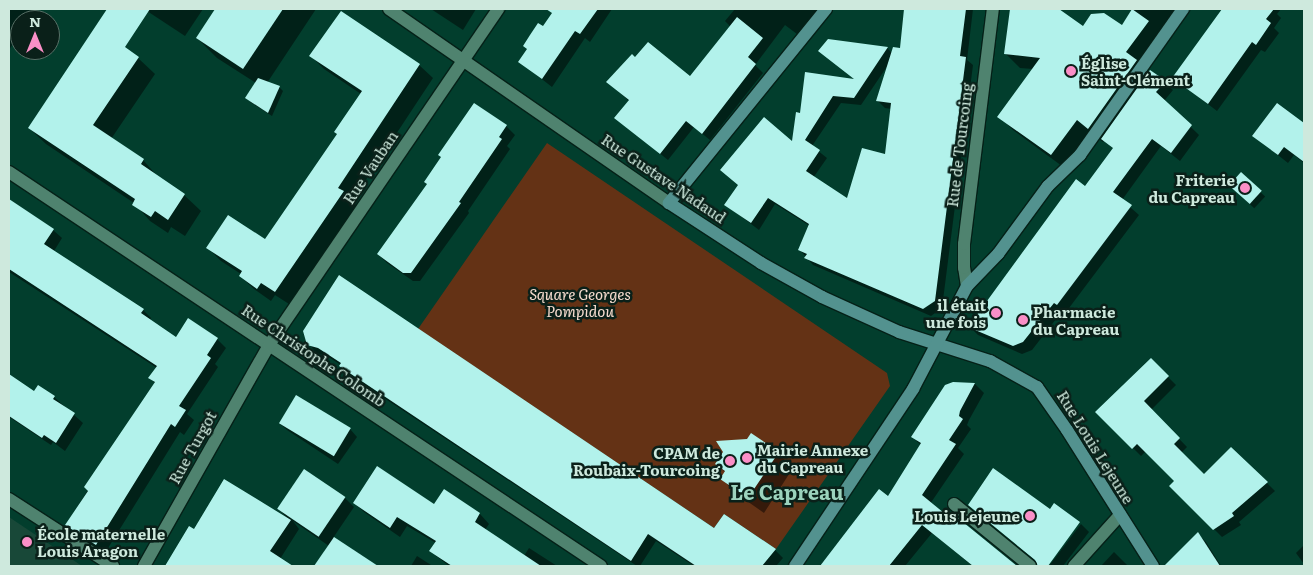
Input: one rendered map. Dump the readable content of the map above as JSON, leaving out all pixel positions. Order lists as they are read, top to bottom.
{
  "streets": {
    "street": [
      "Rue de Tourcoing",
      "Rue Vauban",
      "Rue Gustave Nadaud",
      "Rue Christophe Colomb",
      "Rue Turgot",
      "Rue Louis Lejeune"
    ]
  },
  "crossings": [
    ["Rue Vauban", "Rue Gustave Nadaud"],
    ["Rue Vauban", "Rue Christophe Colomb"],
    ["Rue Vauban", "Rue Turgot"],
    ["Rue Gustave Nadaud", "Rue Louis Lejeune"],
    ["Rue Christophe Colomb", "Rue Turgot"]
  ],
  "districts": ["Le Capreau"],
  "parks": ["Square Georges Pompidou"],
  "places": [
    "Église Saint-Clément",
    "Friterie du Capreau",
    "il était une fois",
    "Pharmacie du Capreau",
    "Mairie Annexe du Capreau",
    "CPAM de Roubaix-Tourcoing",
    "Louis Lejeune",
    "École maternelle Louis Aragon"
  ],
  "north": "top"
}
